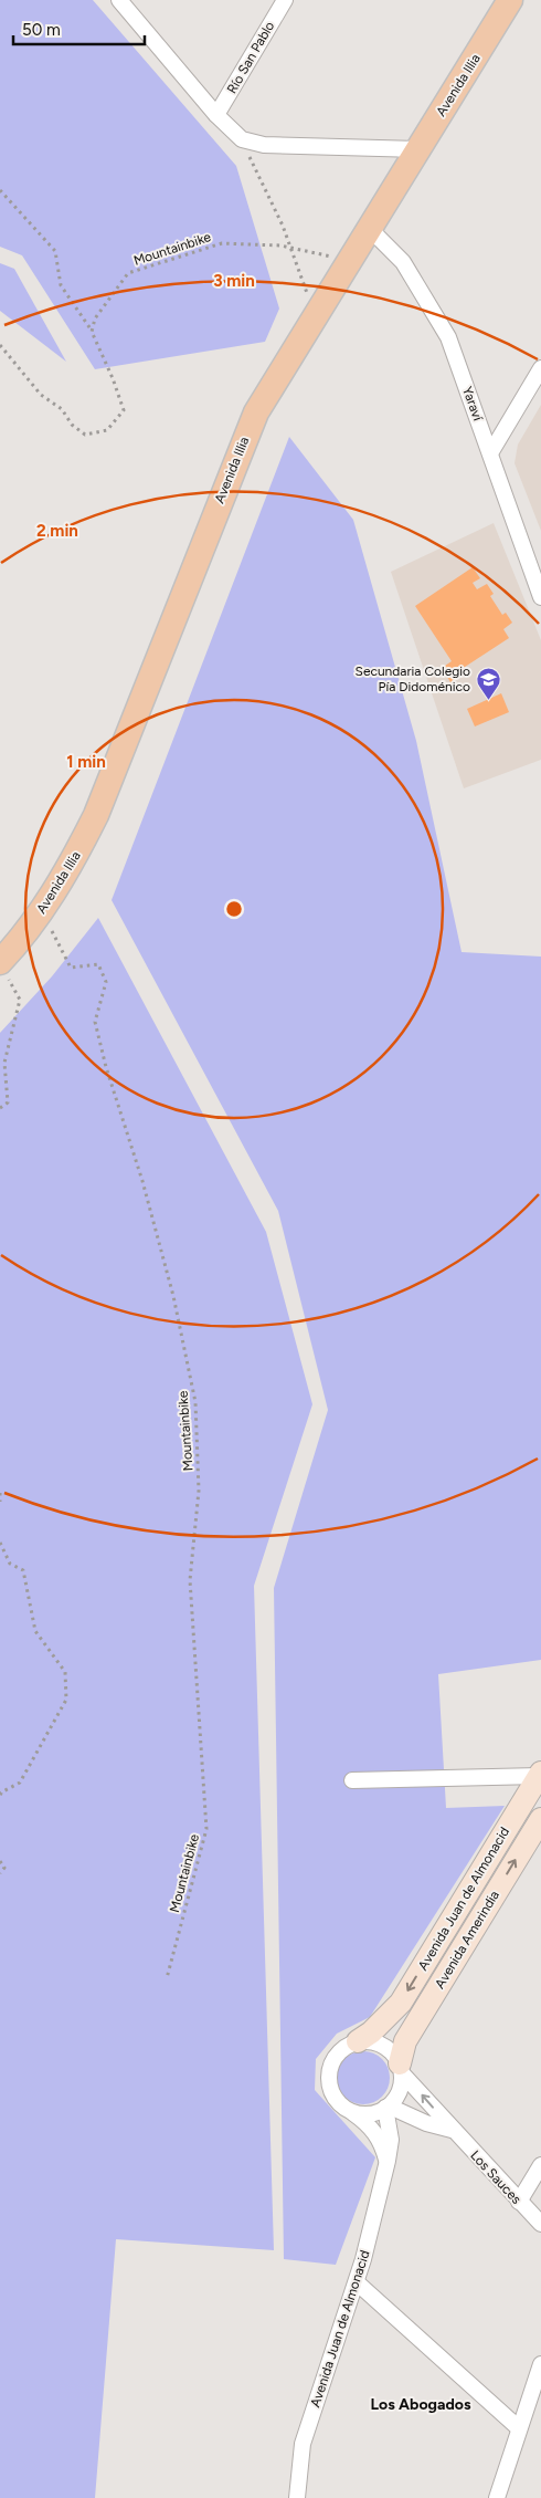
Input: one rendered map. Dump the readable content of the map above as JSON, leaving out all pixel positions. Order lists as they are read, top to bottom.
{
  "streets": {
    "main road": ["Avenida Illia"],
    "street": [
      "Río San Pablo",
      "Yaraví",
      "Avenida Juan de Almonacid",
      "Avenida Amerindia",
      "Los Sauces"
    ],
    "path": ["Mountainbike"]
  },
  "crossings": [
    ["Avenida Illia", "Mountainbike"],
    ["Avenida Illia", "Yaraví"],
    ["Avenida Juan de Almonacid", "Avenida Amerindia"],
    ["Avenida Juan de Almonacid", "Los Sauces"],
    ["Avenida Amerindia", "Los Sauces"]
  ],
  "one_way": ["Avenida Juan de Almonacid", "Avenida Amerindia"],
  "districts": ["Los Abogados"],
  "places": {
    "school or university": ["Secundaria Colegio Pía Didoménico"]
  },
  "scale_bar": "50 m",
  "rings": ["3 min", "2 min", "1 min"]
}
